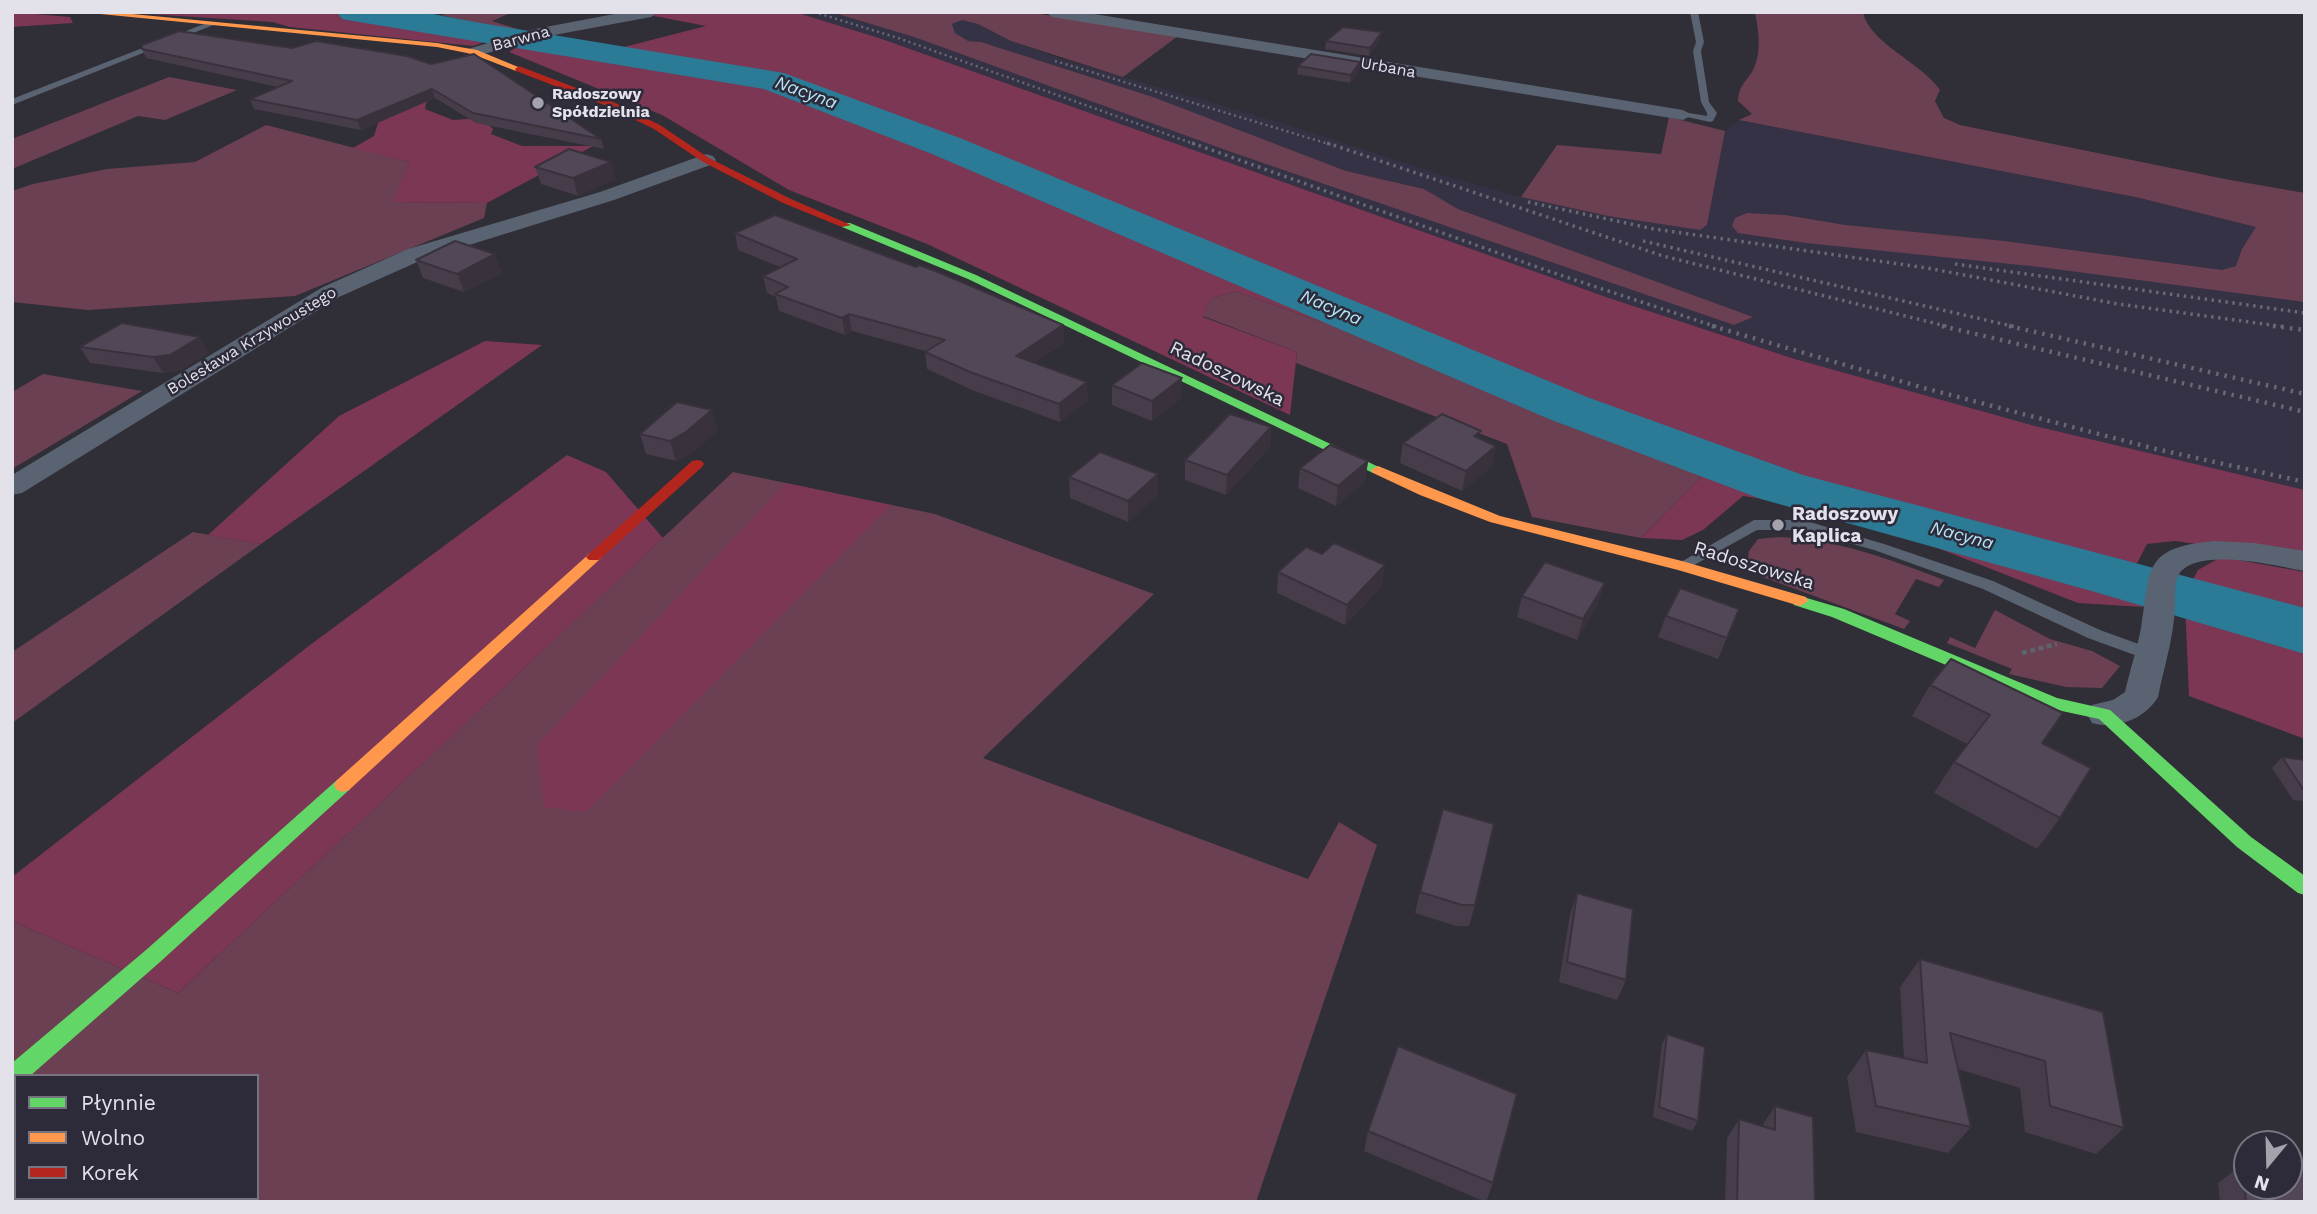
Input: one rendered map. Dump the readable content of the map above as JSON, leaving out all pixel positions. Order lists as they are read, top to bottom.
{
  "streets": {
    "street": [
      "Barwna",
      "Urbana",
      "Bolesława Krzywoustego",
      "Radoszowska"
    ]
  },
  "crossings": [
    ["Barwna", "Radoszowska"],
    ["Bolesława Krzywoustego", "Radoszowska"]
  ],
  "water": ["Nacyna"],
  "places": ["Radoszowy Spółdzielnia", "Radoszowy Kaplica"],
  "legend": ["Płynnie", "Wolno", "Korek"],
  "north": "bottom"
}
